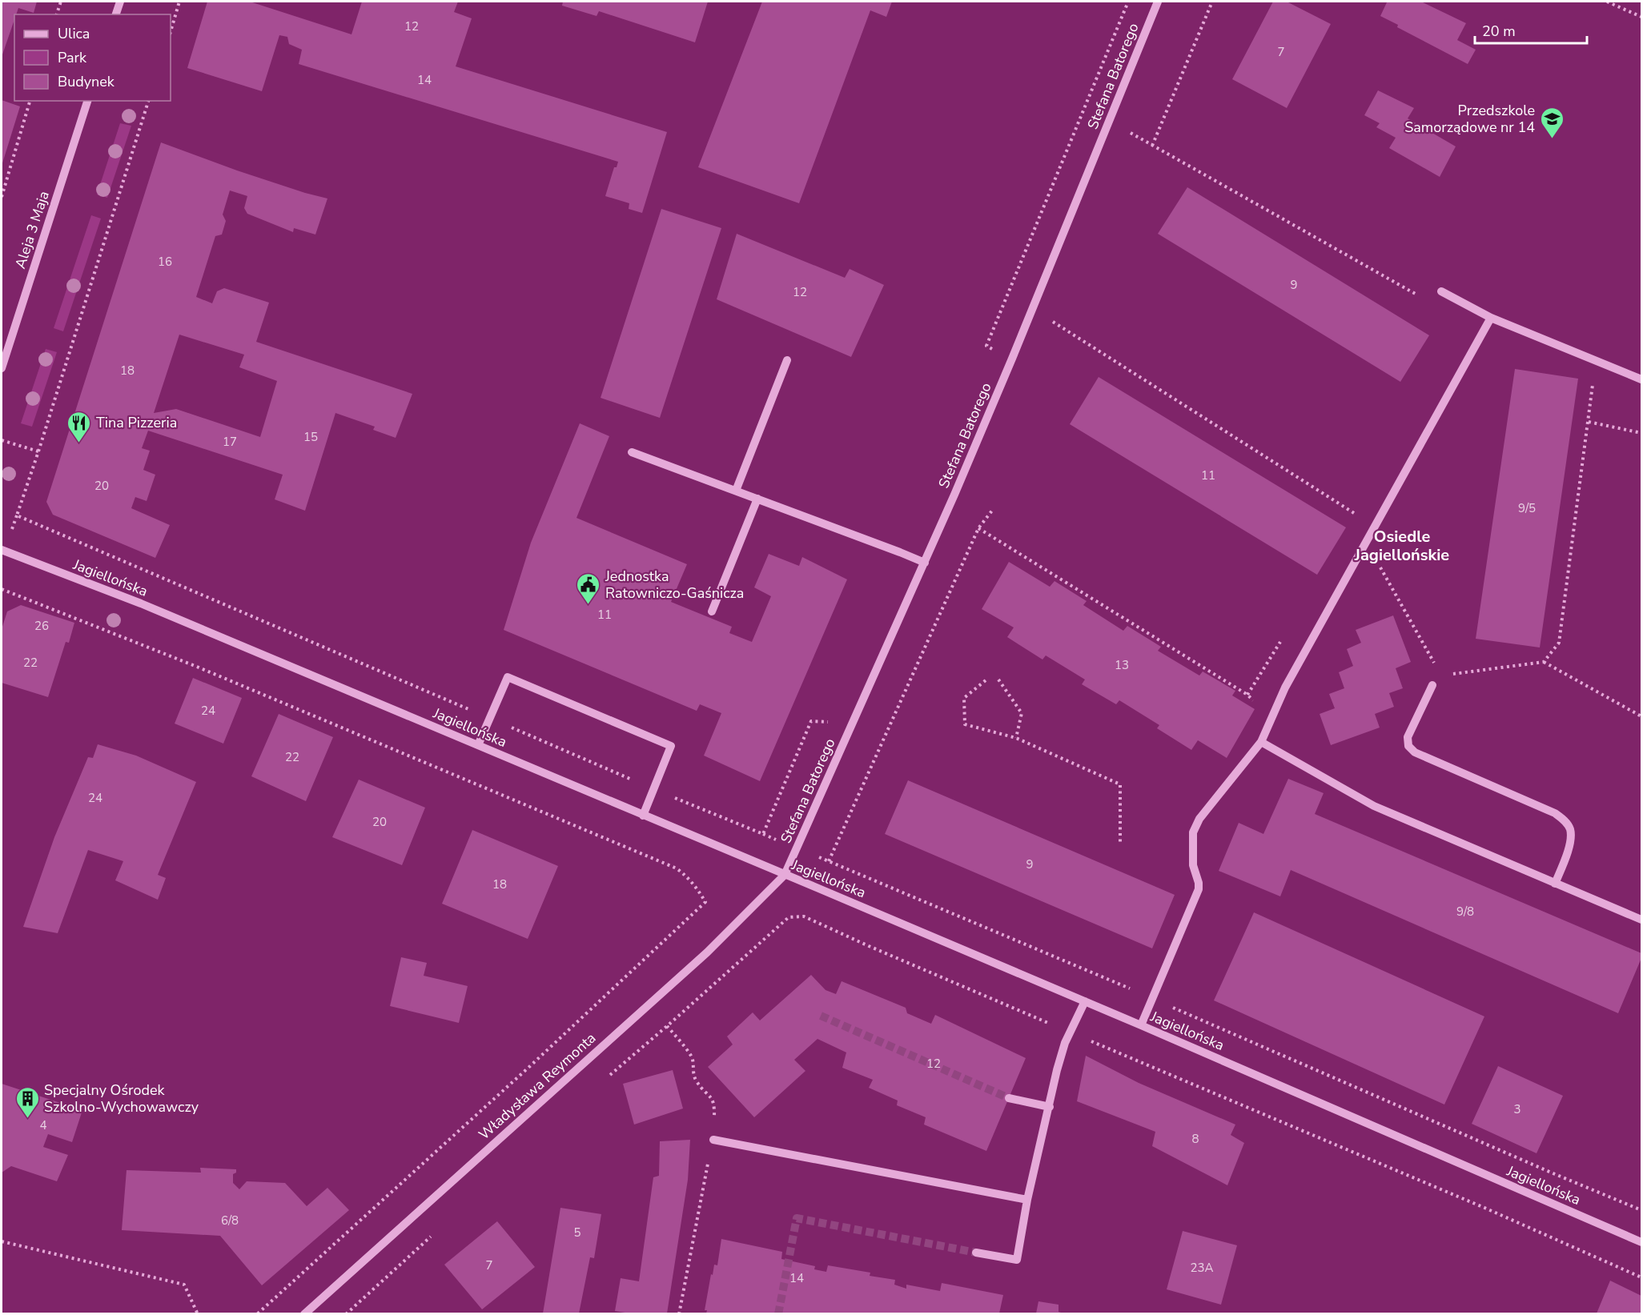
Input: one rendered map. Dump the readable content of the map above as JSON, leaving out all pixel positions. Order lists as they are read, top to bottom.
{
  "streets": {
    "street": [
      "Stefana Batorego",
      "Aleja 3 Maja",
      "Jagiellońska",
      "Władysława Reymonta"
    ]
  },
  "crossings": [
    ["Stefana Batorego", "Jagiellońska"],
    ["Stefana Batorego", "Władysława Reymonta"],
    ["Jagiellońska", "Władysława Reymonta"]
  ],
  "districts": ["Osiedle Jagiellońskie"],
  "places": {
    "school or university": ["Przedszkole Samorządowe nr 14"],
    "restaurant": ["Tina Pizzeria"],
    "public building": ["Jednostka Ratowniczo-Gaśnicza"],
    "building": ["Specjalny Ośrodek Szkolno-Wychowawczy"]
  },
  "house_numbers": [
    "12",
    "7",
    "14",
    "16",
    "9",
    "12",
    "18",
    "15",
    "17",
    "11",
    "20",
    "9/5",
    "11",
    "26",
    "22",
    "13",
    "24",
    "22",
    "24",
    "20",
    "9",
    "18",
    "9/8",
    "12",
    "3",
    "4",
    "8",
    "6/8",
    "5",
    "7",
    "23A",
    "14"
  ],
  "legend": ["Ulica", "Park", "Budynek"],
  "scale_bar": "20 m"
}
